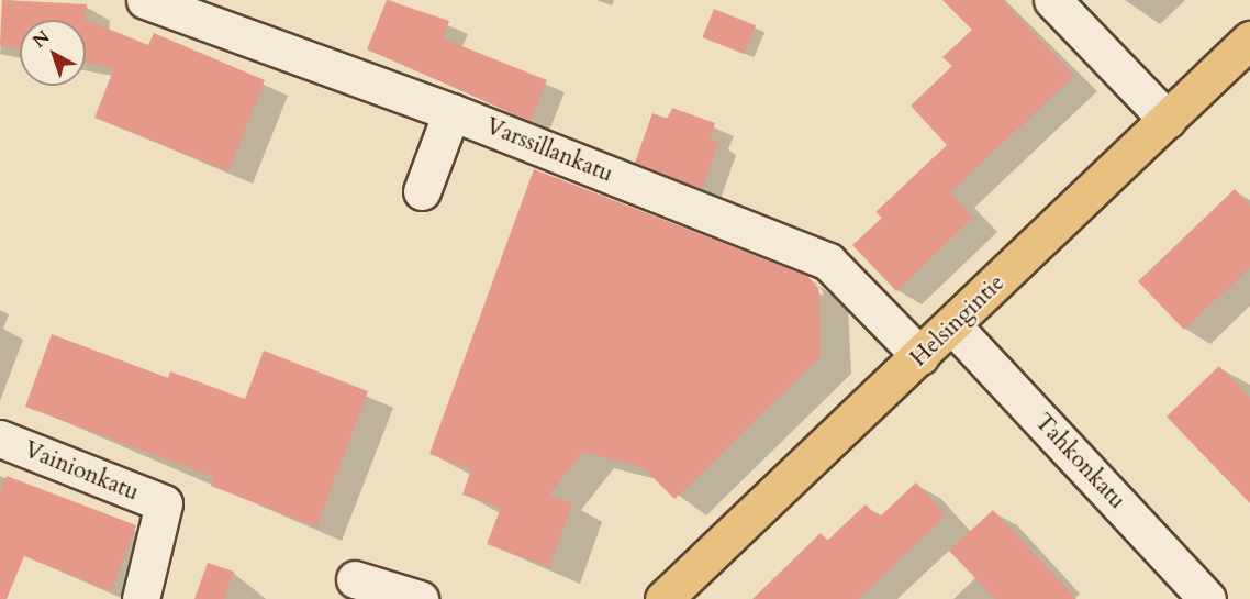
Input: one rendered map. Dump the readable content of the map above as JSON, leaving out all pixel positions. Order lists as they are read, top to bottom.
{
  "streets": {
    "main road": ["Helsingintie"],
    "street": ["Varssillankatu", "Tahkonkatu", "Vainionkatu"]
  },
  "crossings": [
    ["Varssillankatu", "Helsingintie"],
    ["Helsingintie", "Tahkonkatu"]
  ],
  "north": "top left"
}
